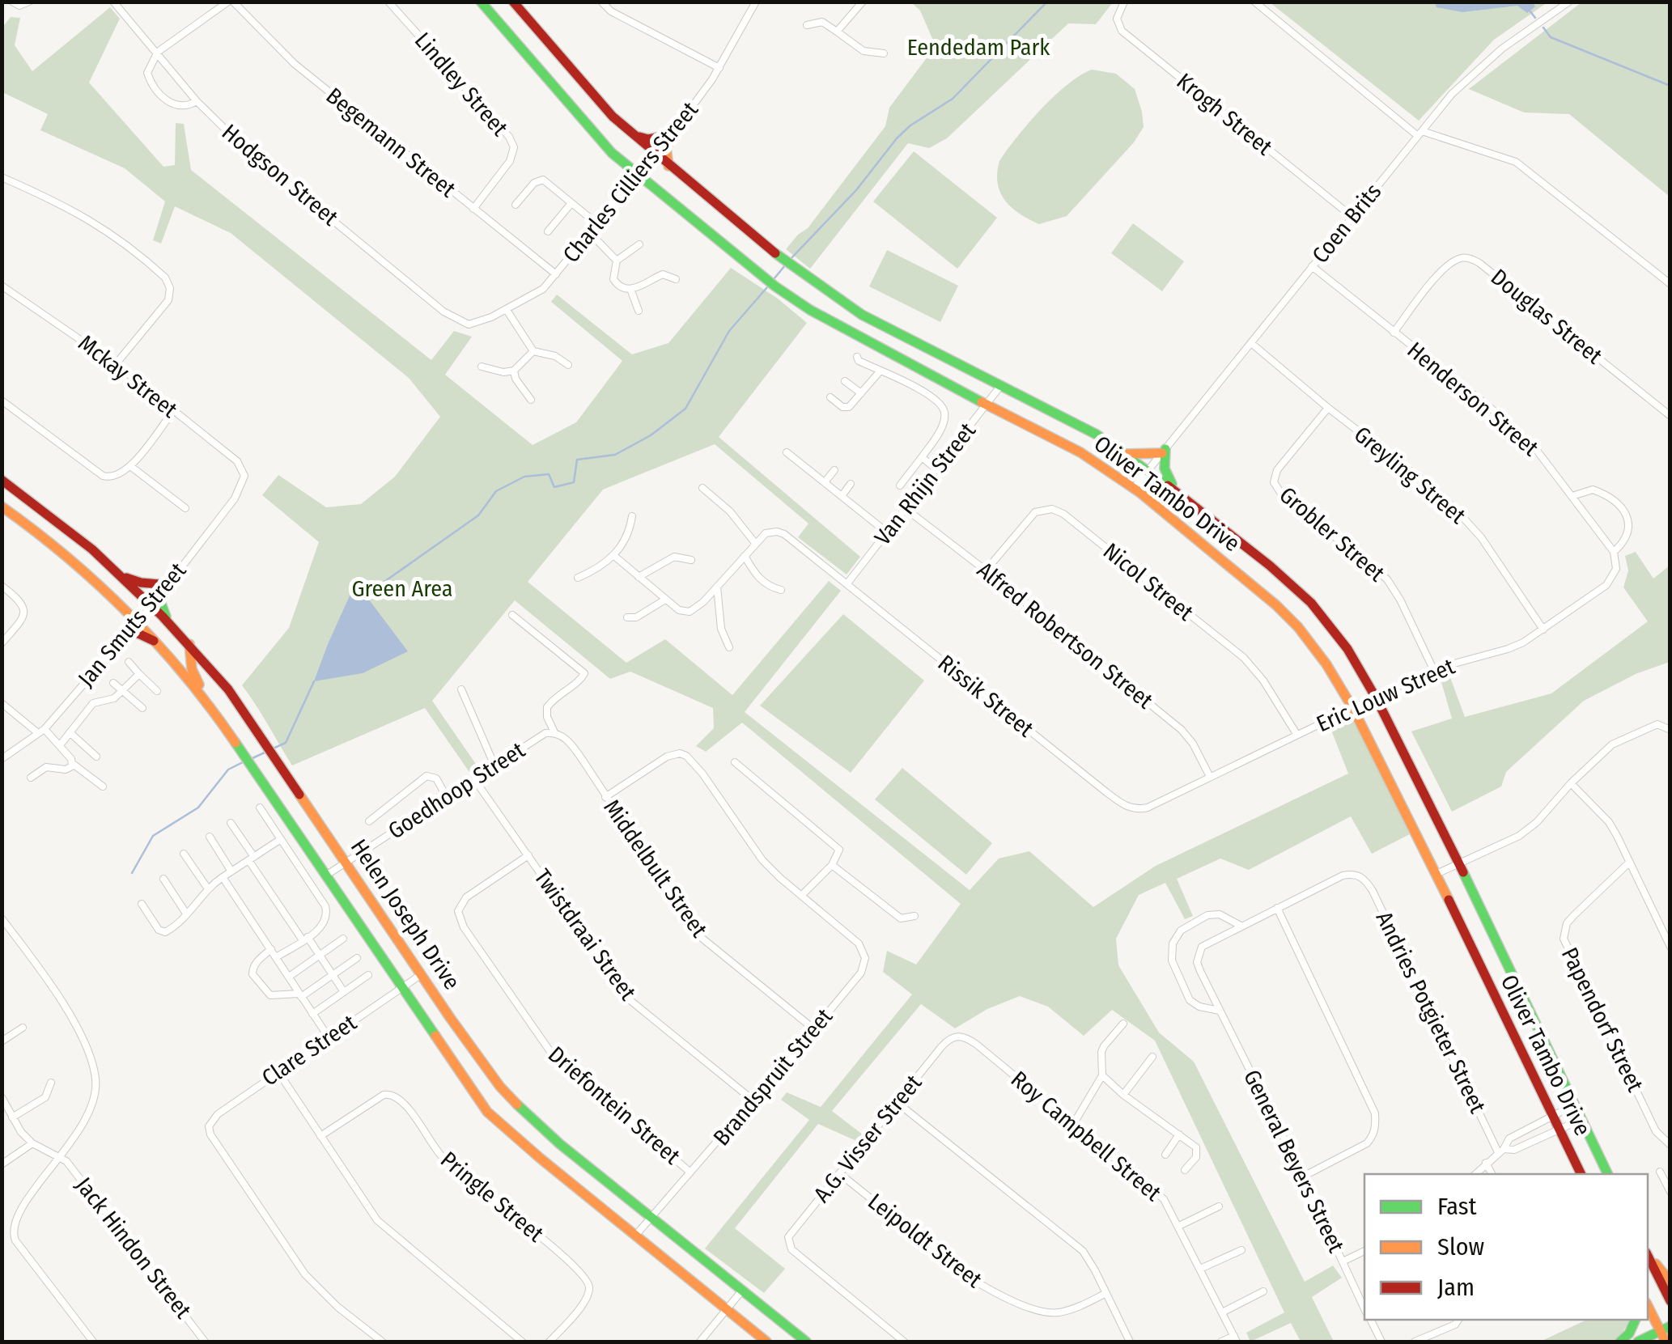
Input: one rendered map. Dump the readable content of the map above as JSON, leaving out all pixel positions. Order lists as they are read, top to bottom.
{
  "streets": {
    "street": [
      "Lindley Street",
      "Krogh Street",
      "Begemann Street",
      "Hodgson Street",
      "Charles Cilliers Street",
      "Coen Brits",
      "Douglas Street",
      "Mckay Street",
      "Henderson Street",
      "Greyling Street",
      "Van Rhijn Street",
      "Oliver Tambo Drive",
      "Grobler Street",
      "Nicol Street",
      "Jan Smuts Street",
      "Alfred Robertson Street",
      "Eric Louw Street",
      "Rissik Street",
      "Goedhoop Street",
      "Middelbult Street",
      "Helen Joseph Drive",
      "Twistdraai Street",
      "Andries Potgieter Street",
      "Papendorf Street",
      "Clare Street",
      "Brandspruit Street",
      "Driefontein Street",
      "Roy Campbell Street",
      "A.G. Visser Street",
      "General Beyers Street",
      "Pringle Street",
      "Leipoldt Street",
      "Jack Hindon Street"
    ]
  },
  "crossings": [
    ["Lindley Street", "Begemann Street"],
    ["Krogh Street", "Coen Brits"],
    ["Begemann Street", "Charles Cilliers Street"],
    ["Hodgson Street", "Charles Cilliers Street"],
    ["Charles Cilliers Street", "Oliver Tambo Drive"],
    ["Coen Brits", "Henderson Street"],
    ["Coen Brits", "Greyling Street"],
    ["Coen Brits", "Oliver Tambo Drive"],
    ["Douglas Street", "Henderson Street"],
    ["Mckay Street", "Jan Smuts Street"],
    ["Henderson Street", "Eric Louw Street"],
    ["Greyling Street", "Grobler Street"],
    ["Greyling Street", "Eric Louw Street"],
    ["Van Rhijn Street", "Oliver Tambo Drive"],
    ["Van Rhijn Street", "Alfred Robertson Street"],
    ["Van Rhijn Street", "Rissik Street"],
    ["Oliver Tambo Drive", "Eric Louw Street"],
    ["Grobler Street", "Eric Louw Street"],
    ["Nicol Street", "Alfred Robertson Street"],
    ["Nicol Street", "Eric Louw Street"],
    ["Jan Smuts Street", "Helen Joseph Drive"],
    ["Alfred Robertson Street", "Eric Louw Street"],
    ["Eric Louw Street", "Rissik Street"],
    ["Goedhoop Street", "Middelbult Street"],
    ["Goedhoop Street", "Helen Joseph Drive"],
    ["Goedhoop Street", "Twistdraai Street"],
    ["Middelbult Street", "Brandspruit Street"],
    ["Helen Joseph Drive", "Clare Street"],
    ["Helen Joseph Drive", "Brandspruit Street"],
    ["Twistdraai Street", "Brandspruit Street"],
    ["Twistdraai Street", "Driefontein Street"],
    ["Brandspruit Street", "Driefontein Street"],
    ["Roy Campbell Street", "A.G. Visser Street"],
    ["A.G. Visser Street", "Leipoldt Street"]
  ],
  "parks": ["Eendedam Park", "Green Area"],
  "legend": ["Fast", "Slow", "Jam"]
}
